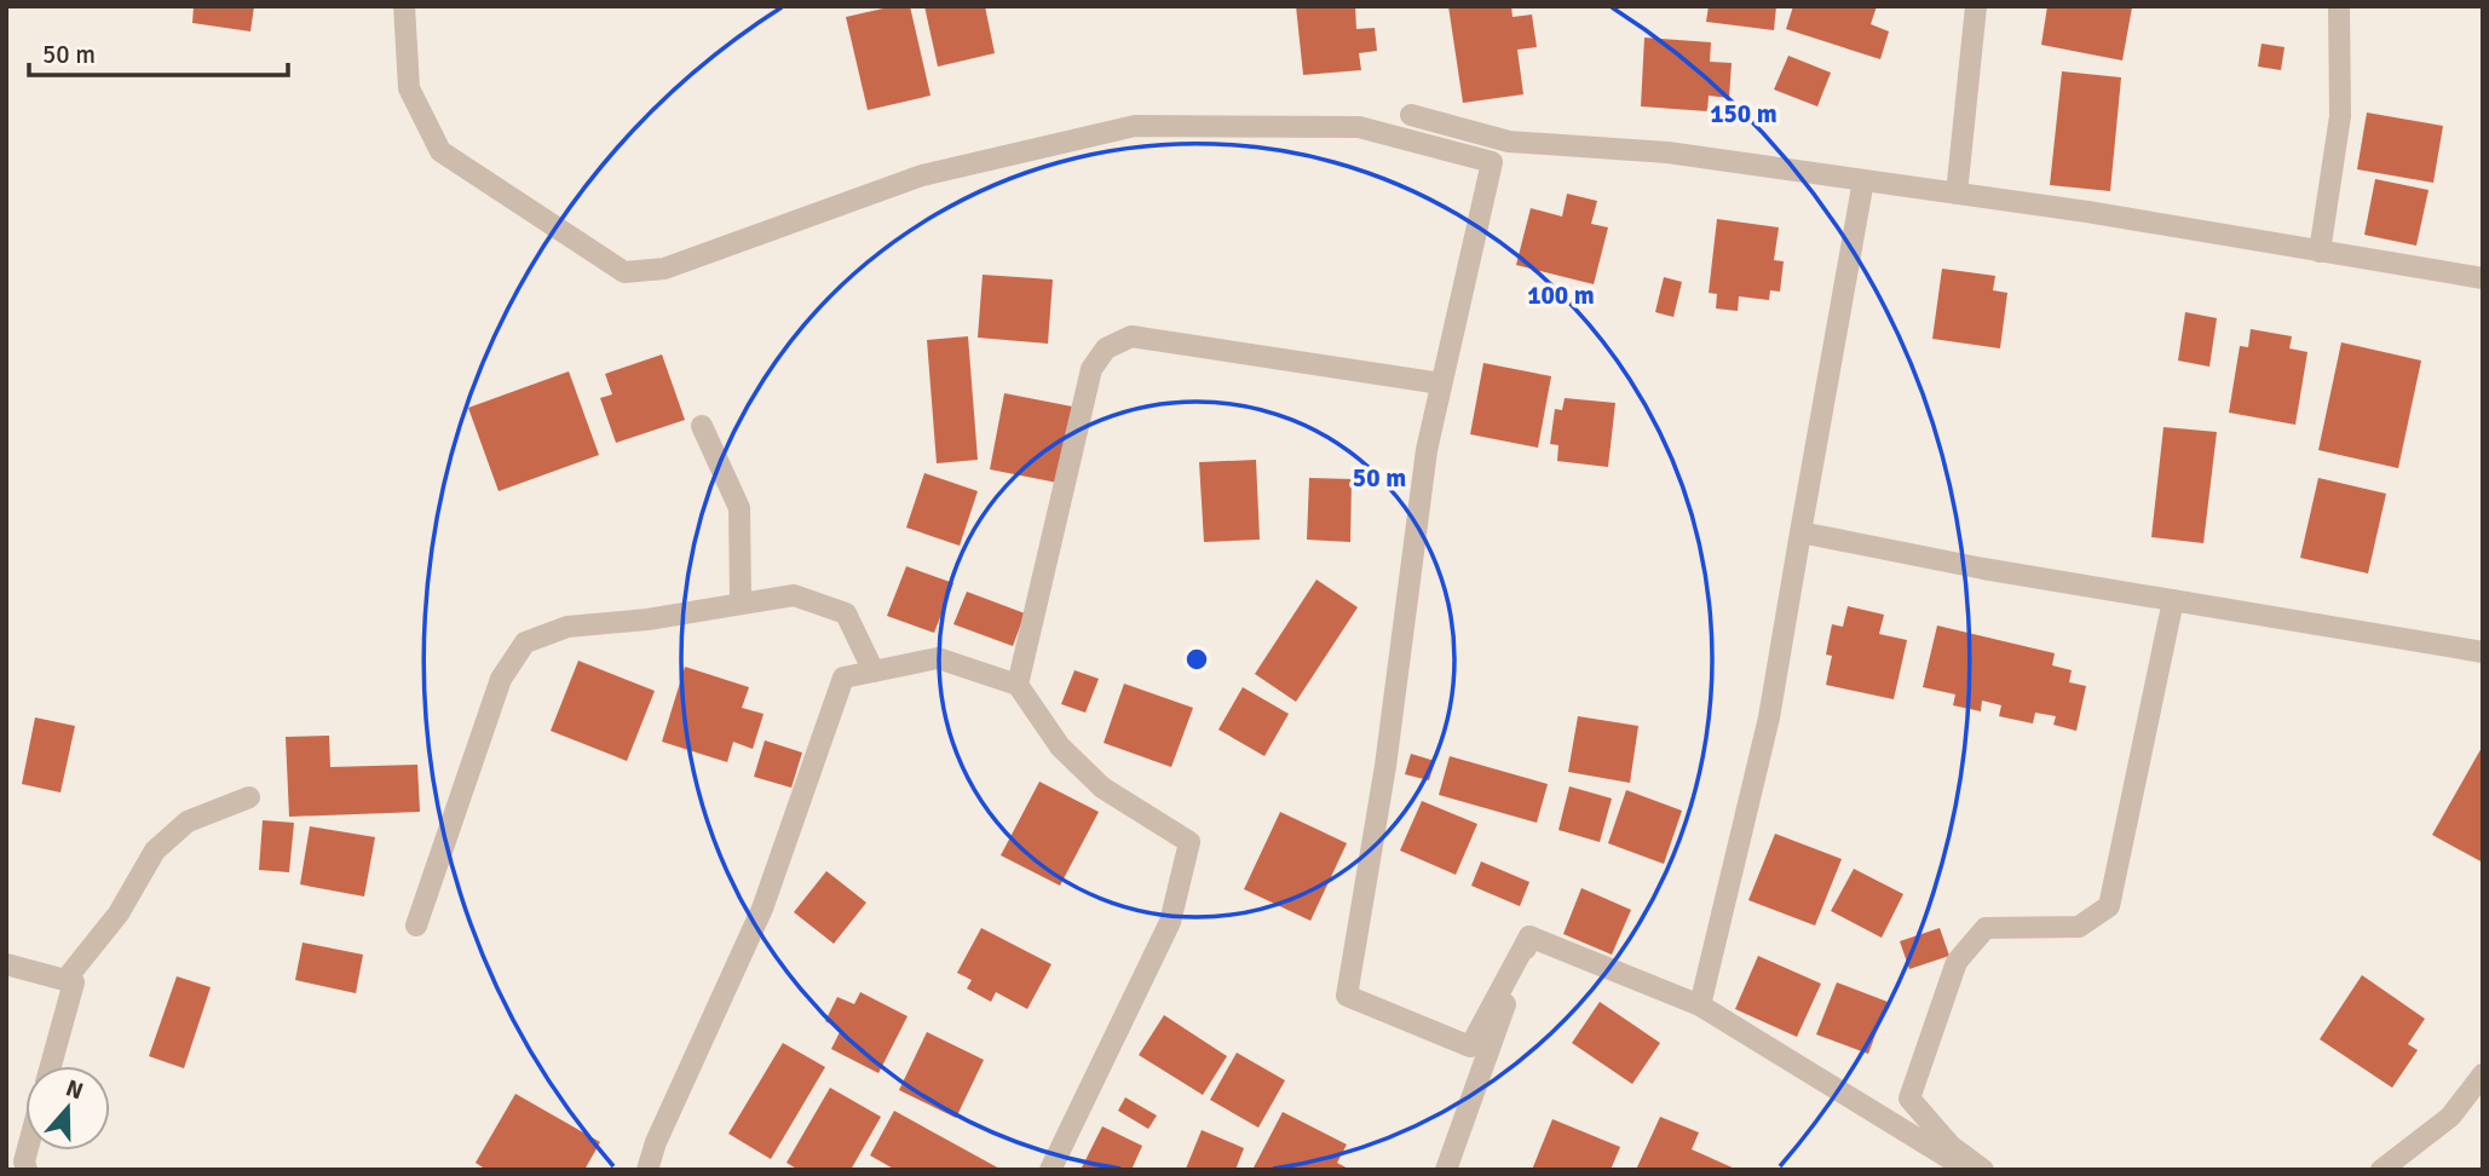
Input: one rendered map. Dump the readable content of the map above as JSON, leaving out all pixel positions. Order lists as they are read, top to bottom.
{
  "scale_bar": "50 m",
  "north": "top",
  "rings": ["150 m", "100 m", "50 m"]
}
